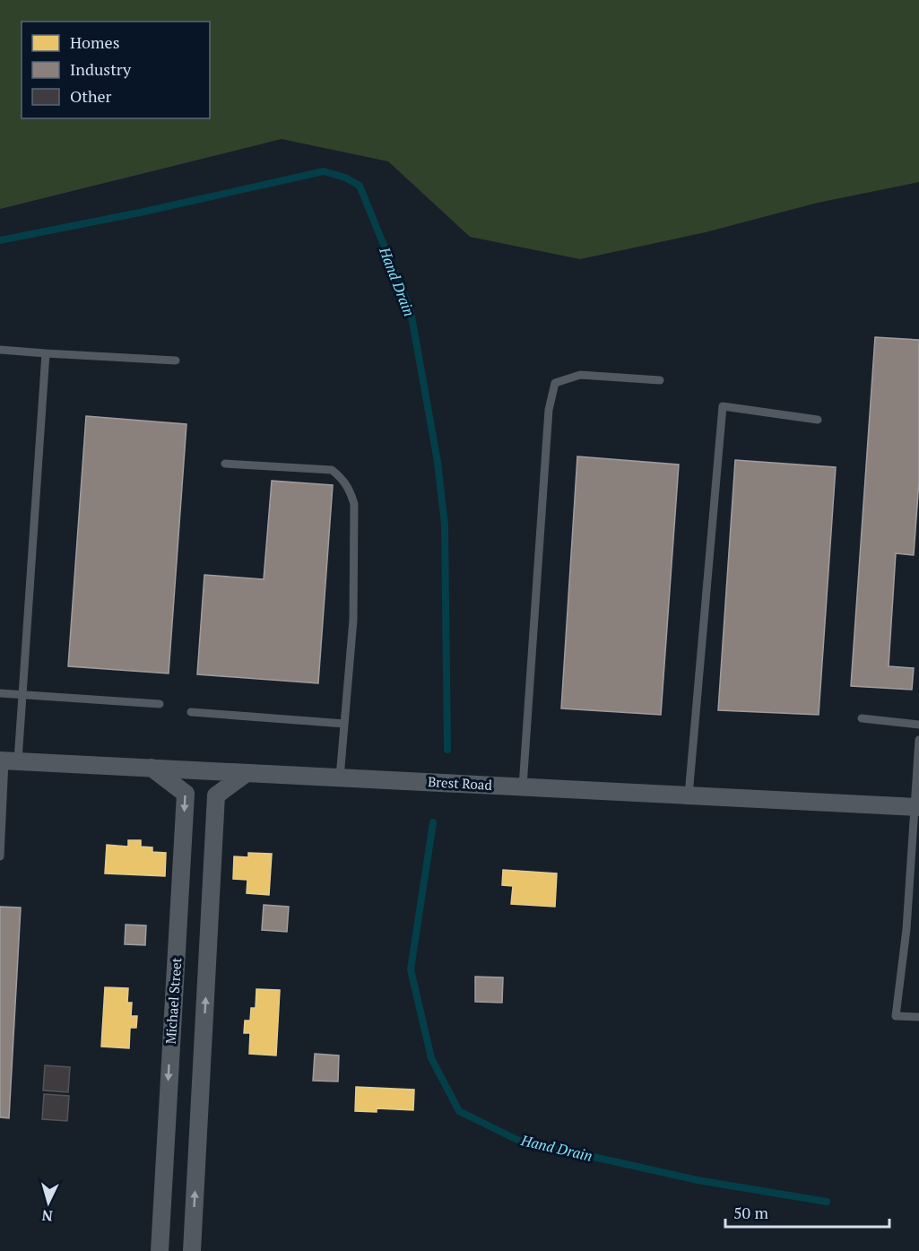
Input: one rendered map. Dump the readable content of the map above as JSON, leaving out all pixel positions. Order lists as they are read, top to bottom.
{
  "streets": {
    "street": ["Brest Road", "Michael Street"]
  },
  "crossings": [
    ["Brest Road", "Michael Street"]
  ],
  "water": ["Hand Drain"],
  "legend": ["Homes", "Industry", "Other"],
  "scale_bar": "50 m",
  "north": "bottom"
}
